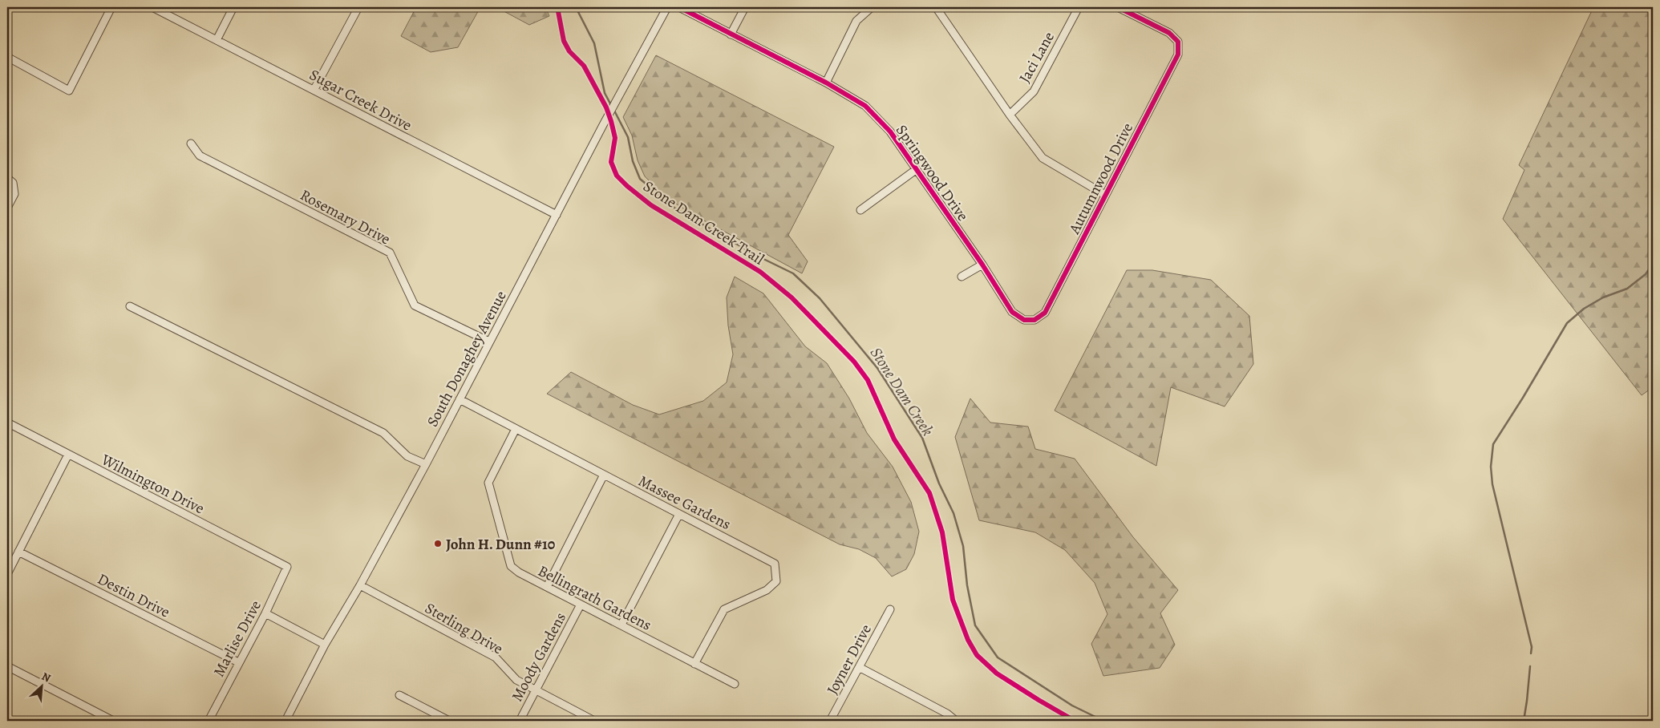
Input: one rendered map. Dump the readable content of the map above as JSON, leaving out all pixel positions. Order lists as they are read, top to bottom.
{
  "streets": {
    "street": [
      "Jaci Lane",
      "Sugar Creek Drive",
      "Springwood Drive",
      "Autumnwood Drive",
      "Rosemary Drive",
      "South Donaghey Avenue",
      "Wilmington Drive",
      "Massee Gardens",
      "Destin Drive",
      "Bellingrath Gardens",
      "Sterling Drive",
      "Marlise Drive",
      "Moody Gardens",
      "Joyner Drive"
    ],
    "cycle path": ["Stone Dam Creek Trail"]
  },
  "crossings": [
    ["Sugar Creek Drive", "South Donaghey Avenue"],
    ["Springwood Drive", "Autumnwood Drive"],
    ["Rosemary Drive", "South Donaghey Avenue"],
    ["South Donaghey Avenue", "Massee Gardens"],
    ["South Donaghey Avenue", "Sterling Drive"],
    ["Wilmington Drive", "Marlise Drive"],
    ["Massee Gardens", "Bellingrath Gardens"],
    ["Destin Drive", "Marlise Drive"],
    ["Bellingrath Gardens", "Moody Gardens"],
    ["Sterling Drive", "Moody Gardens"]
  ],
  "water": ["Stone Dam Creek"],
  "places": ["John H. Dunn #10"],
  "north": "top right"
}
